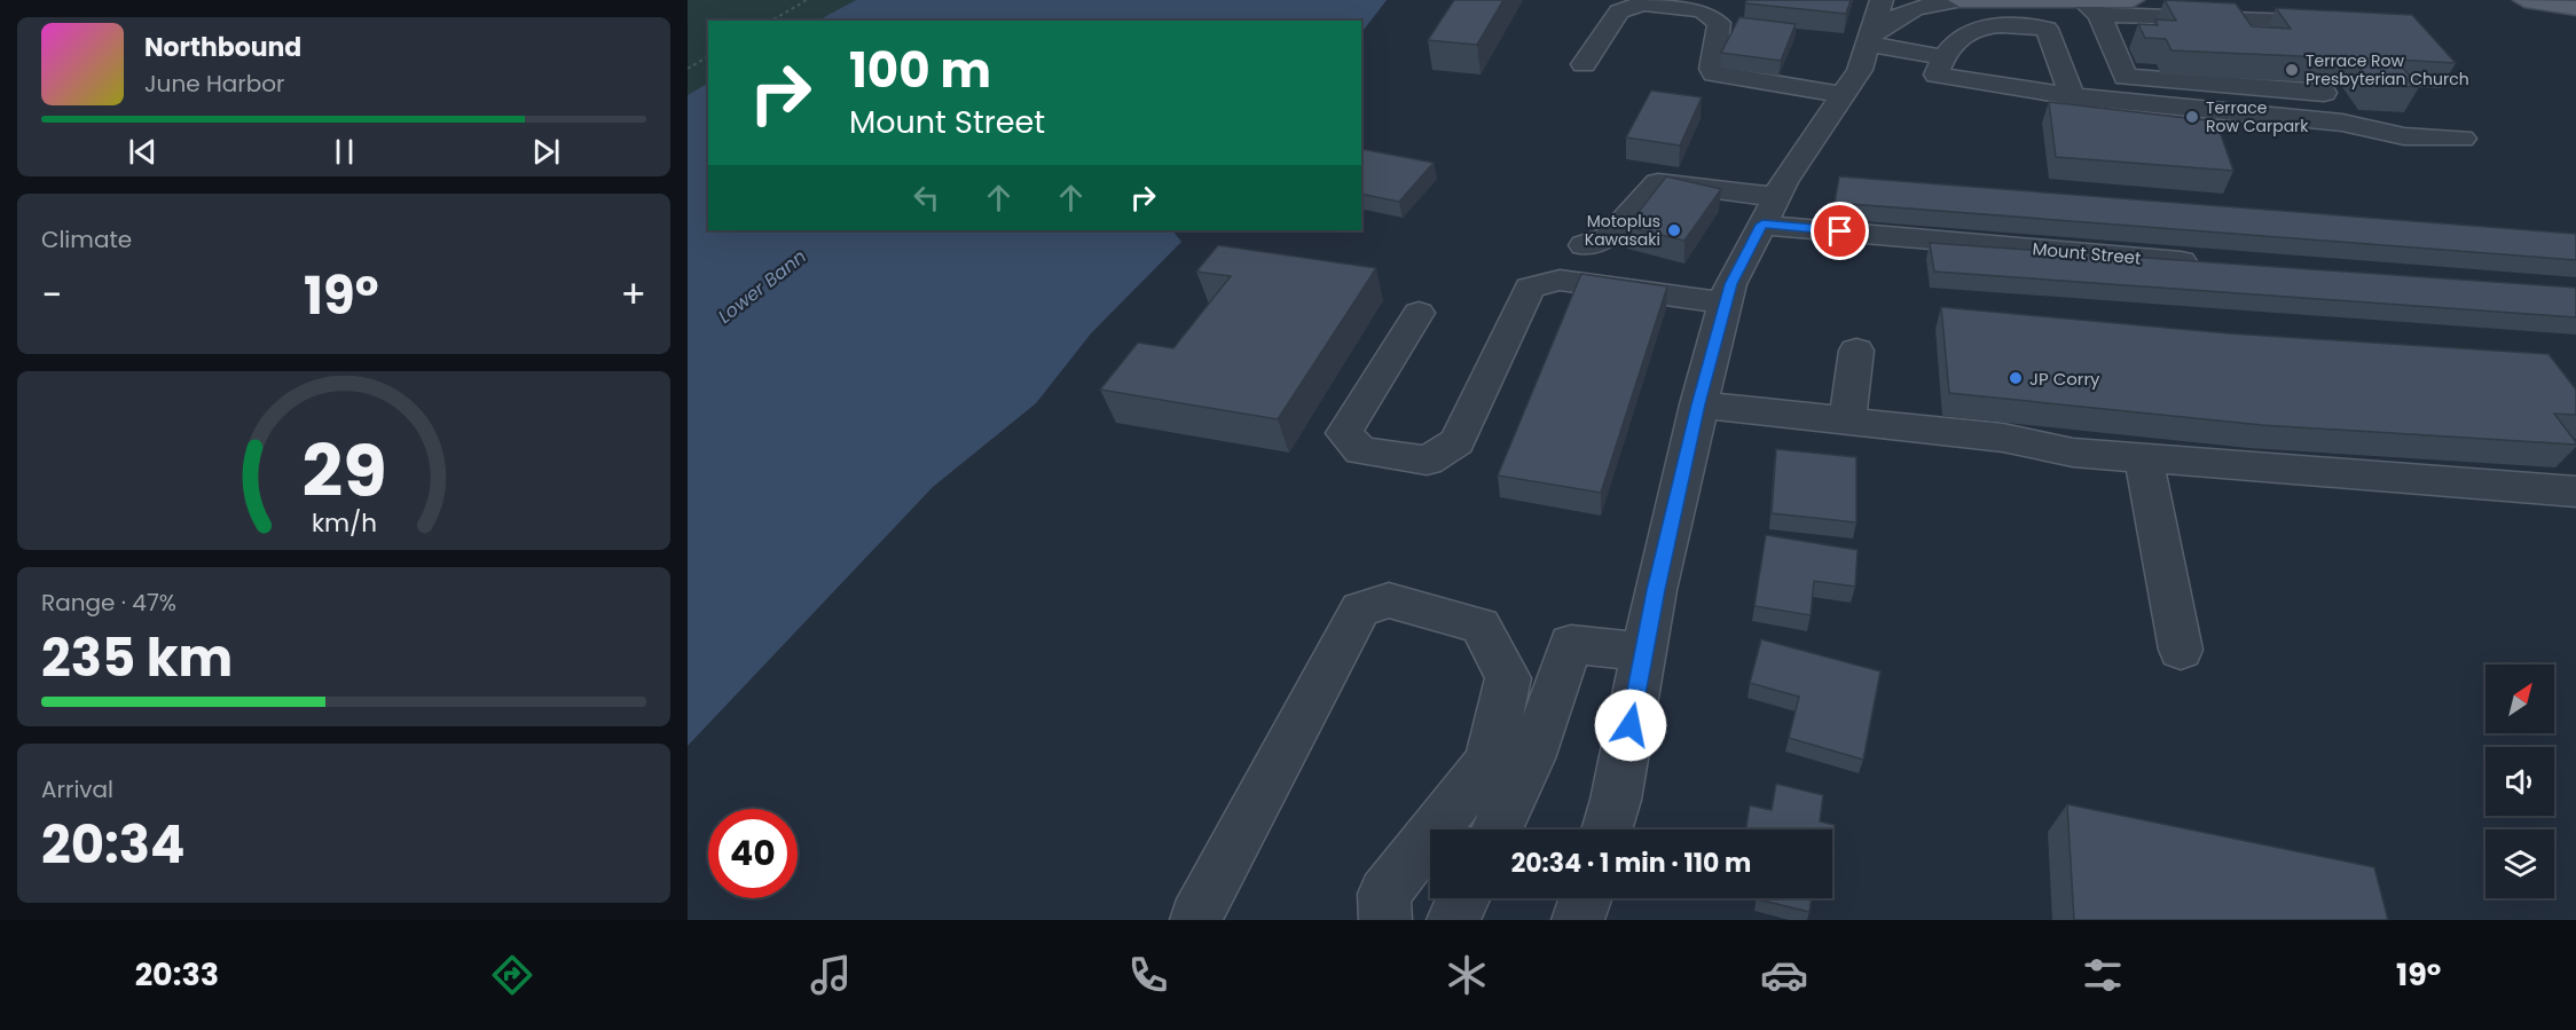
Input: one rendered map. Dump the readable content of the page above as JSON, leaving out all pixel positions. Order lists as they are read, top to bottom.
{
  "streets": {
    "street": ["Mount Street"]
  },
  "water": ["Lower Bann"],
  "places": [
    "Terrace Row Presbyterian Church",
    "Terrace Row Carpark",
    "Motoplus Kawasaki",
    "JP Corry"
  ],
  "north": "top right",
  "page": {
    "turn": ["100 m", "Mount Street"],
    "song": ["Northbound", "June Harbor"],
    "tile": [
      "Climate",
      ["Range · 47%", "235 km"],
      ["Arrival", "20:34"]
    ],
    "heat": ["−", "19°", "+"],
    "limit": "40",
    "trip": "20:34 · 1 min · 110 m",
    "tabs": ["20:33", "19°"],
    "gauge": ["29", "km/h"]
  }
}
